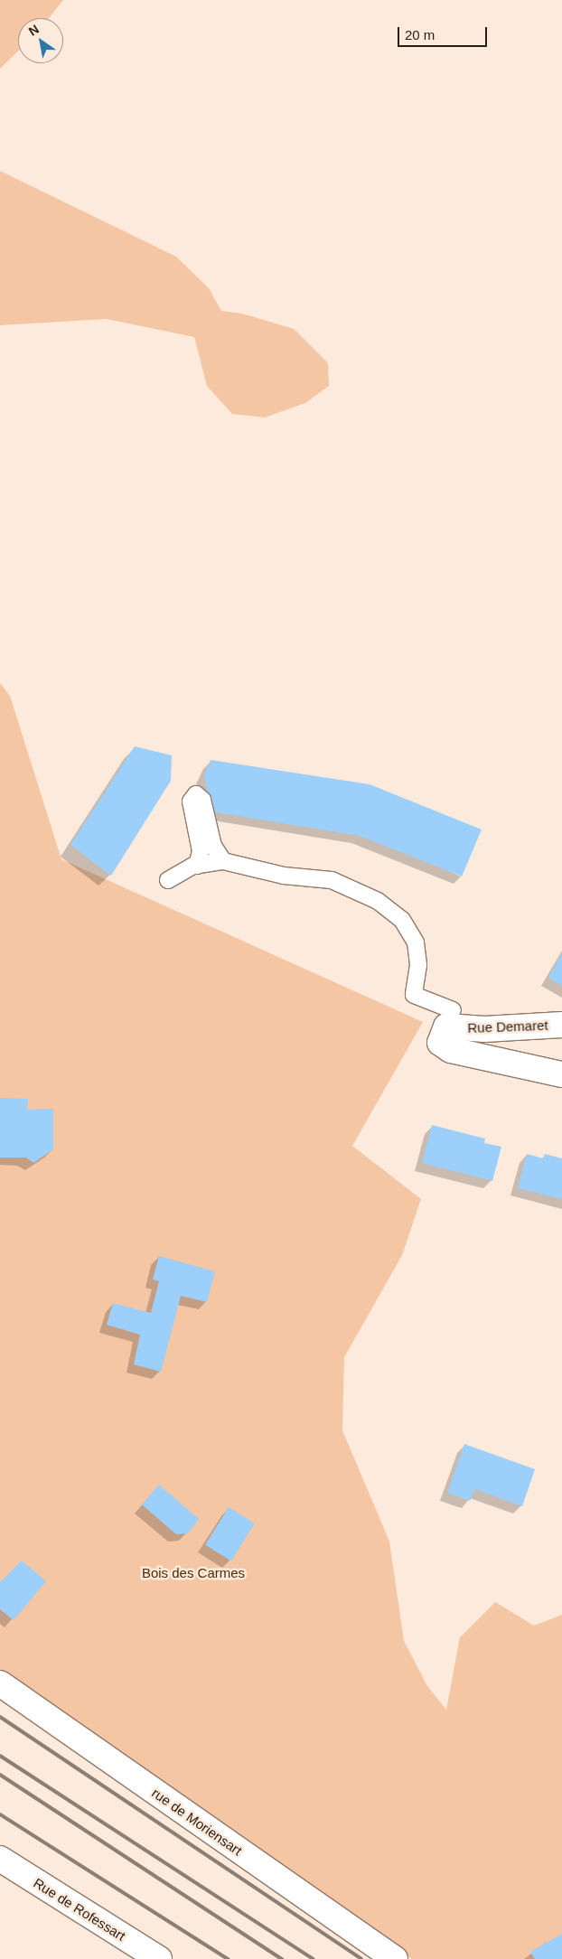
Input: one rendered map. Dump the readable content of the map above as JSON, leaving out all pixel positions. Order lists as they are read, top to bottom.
{
  "streets": {
    "street": ["Rue Demaret", "rue de Moriensart", "Rue de Rofessart"]
  },
  "parks": ["Bois des Carmes"],
  "scale_bar": "20 m",
  "north": "top left"
}
